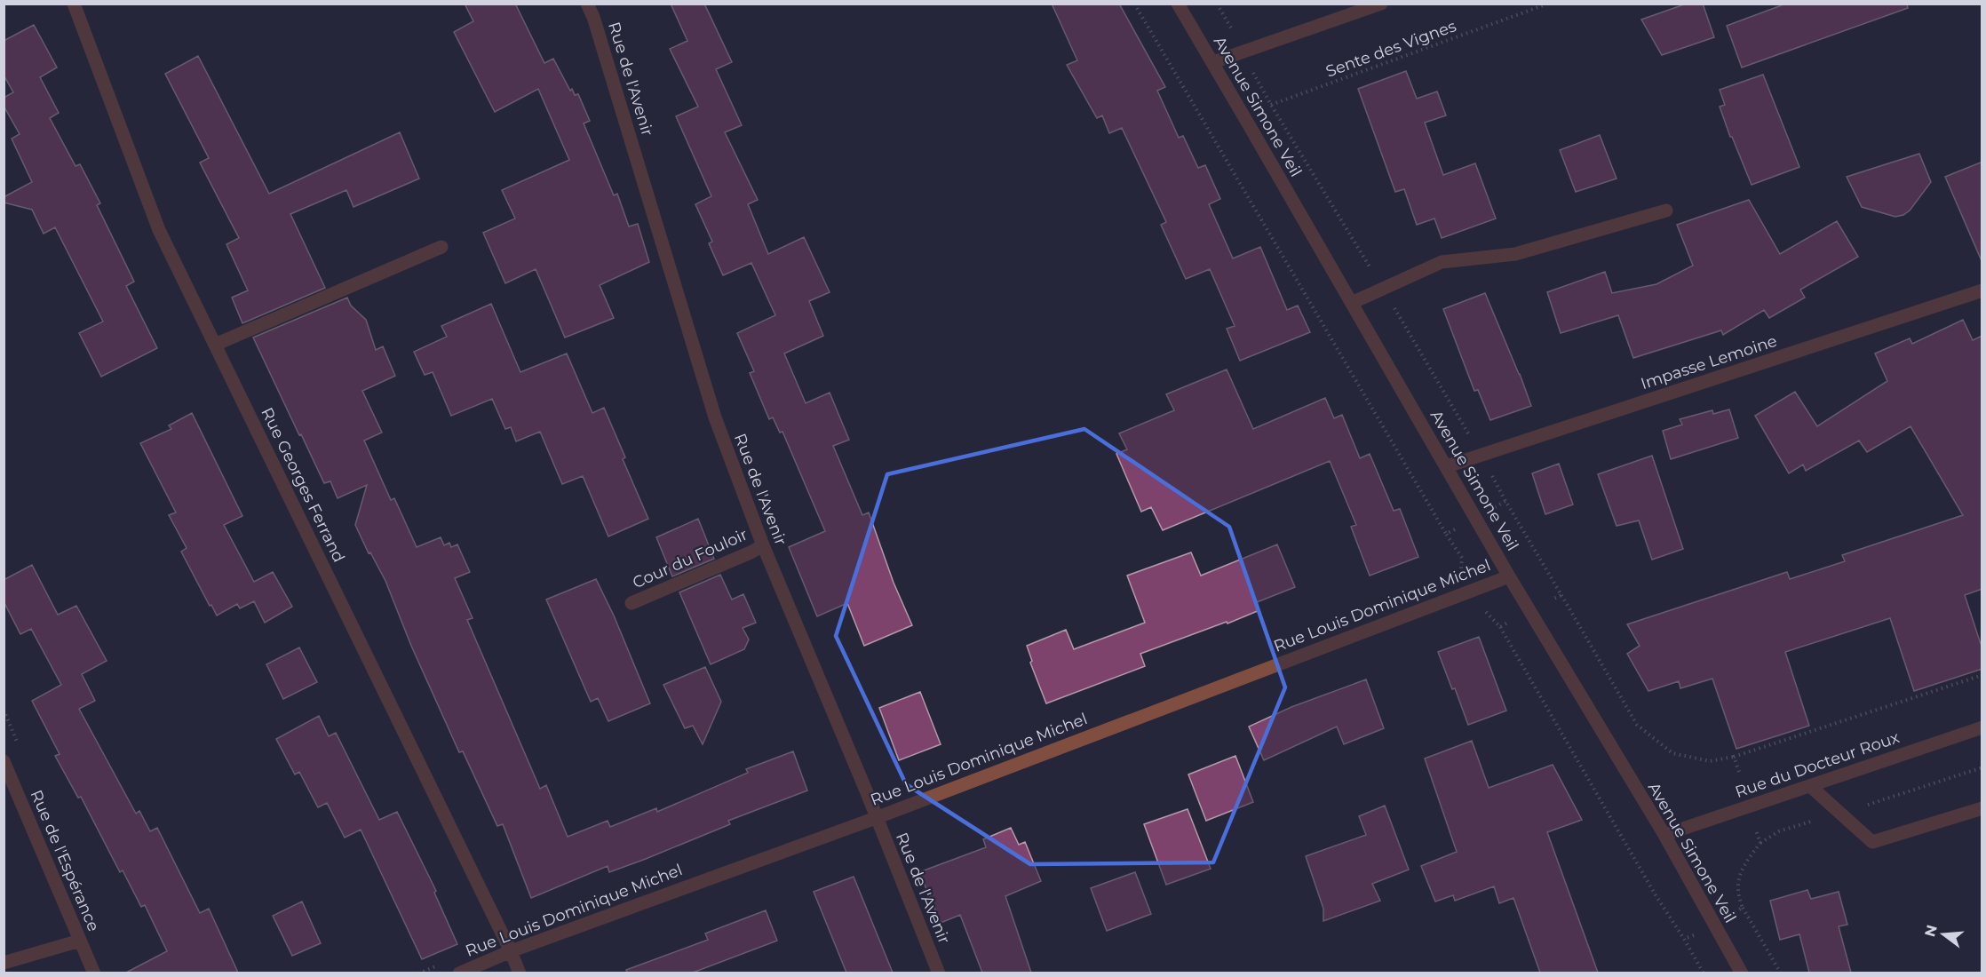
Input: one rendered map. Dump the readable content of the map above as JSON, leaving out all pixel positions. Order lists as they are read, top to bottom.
{
  "streets": {
    "street": [
      "Rue de l'Avenir",
      "Avenue Simone Veil",
      "Impasse Lemoine",
      "Rue Georges Ferrand",
      "Cour du Fouloir",
      "Rue Louis Dominique Michel",
      "Rue du Docteur Roux",
      "Rue de l'Espérance"
    ],
    "path": ["Sente des Vignes"]
  },
  "crossings": [
    ["Rue de l'Avenir", "Cour du Fouloir"],
    ["Rue de l'Avenir", "Rue Louis Dominique Michel"],
    ["Avenue Simone Veil", "Impasse Lemoine"],
    ["Avenue Simone Veil", "Rue Louis Dominique Michel"],
    ["Avenue Simone Veil", "Rue du Docteur Roux"],
    ["Rue Georges Ferrand", "Rue Louis Dominique Michel"]
  ],
  "north": "left"
}
